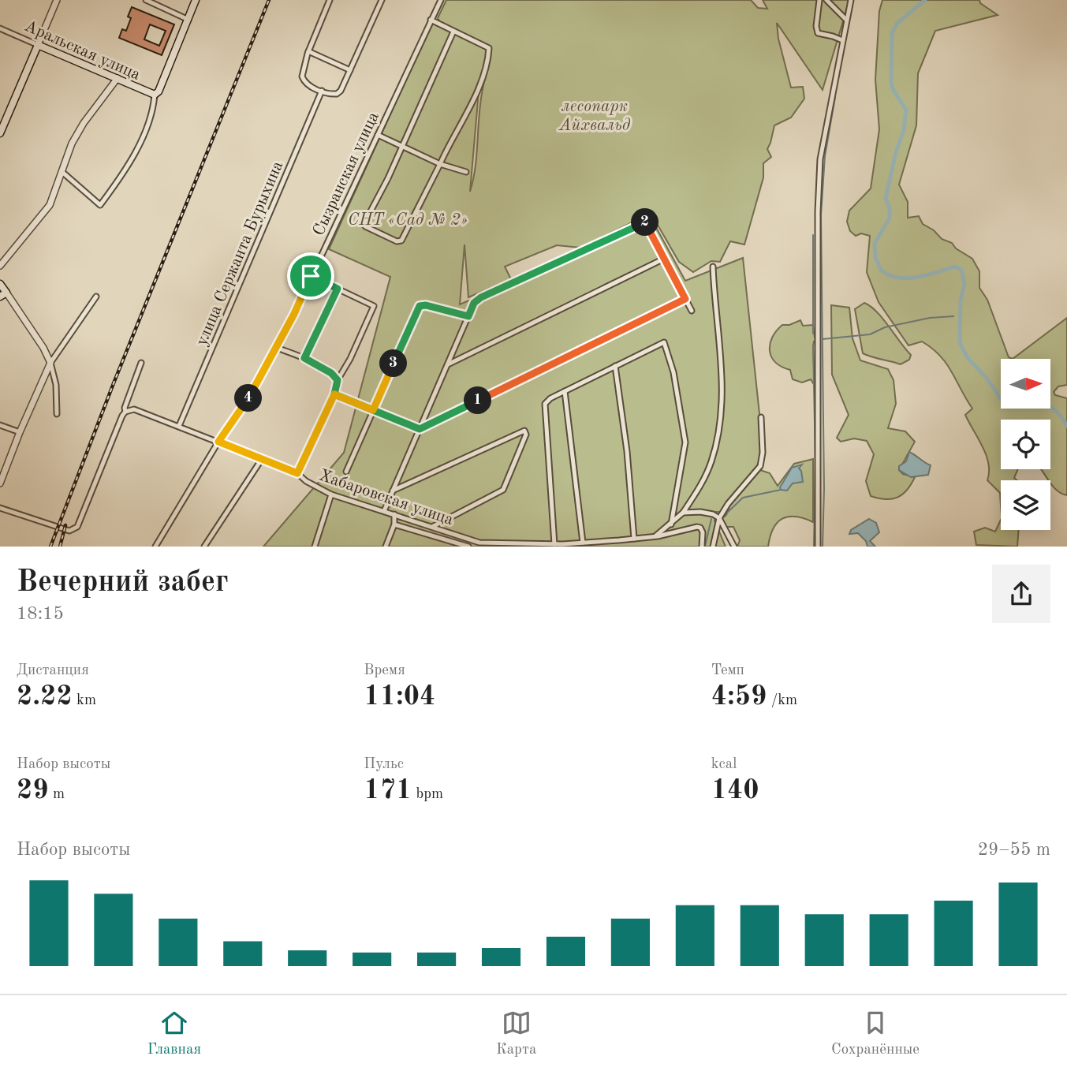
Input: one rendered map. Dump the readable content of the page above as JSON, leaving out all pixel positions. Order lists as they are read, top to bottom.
{
  "streets": {
    "main road": ["Аральская улица"],
    "street": ["Сызранская улица", "улица Сержанта Бурыхина", "Хабаровская улица"]
  },
  "crossings": [
    ["Сызранская улица", "Хабаровская улица"],
    ["улица Сержанта Бурыхина", "Хабаровская улица"]
  ],
  "parks": ["лесопарк Айхвальд", "СНТ «Сад № 2»"],
  "north": "right",
  "page": {
    "pins": [
      "2",
      "3",
      "4",
      "1"
    ],
    "heading": ["Вечерний забег", "18:15"],
    "stats": [
      ["Дистанция", "2.22 km"],
      ["Время", "11:04"],
      ["Темп", "4:59 /km"],
      ["Набор высоты", "29 m"],
      ["Пульс", "171 bpm"],
      ["kcal", "140"]
    ],
    "chart": ["Набор высоты", "29–55 m"],
    "tabs": ["Главная", "Карта", "Сохранённые"]
  }
}
